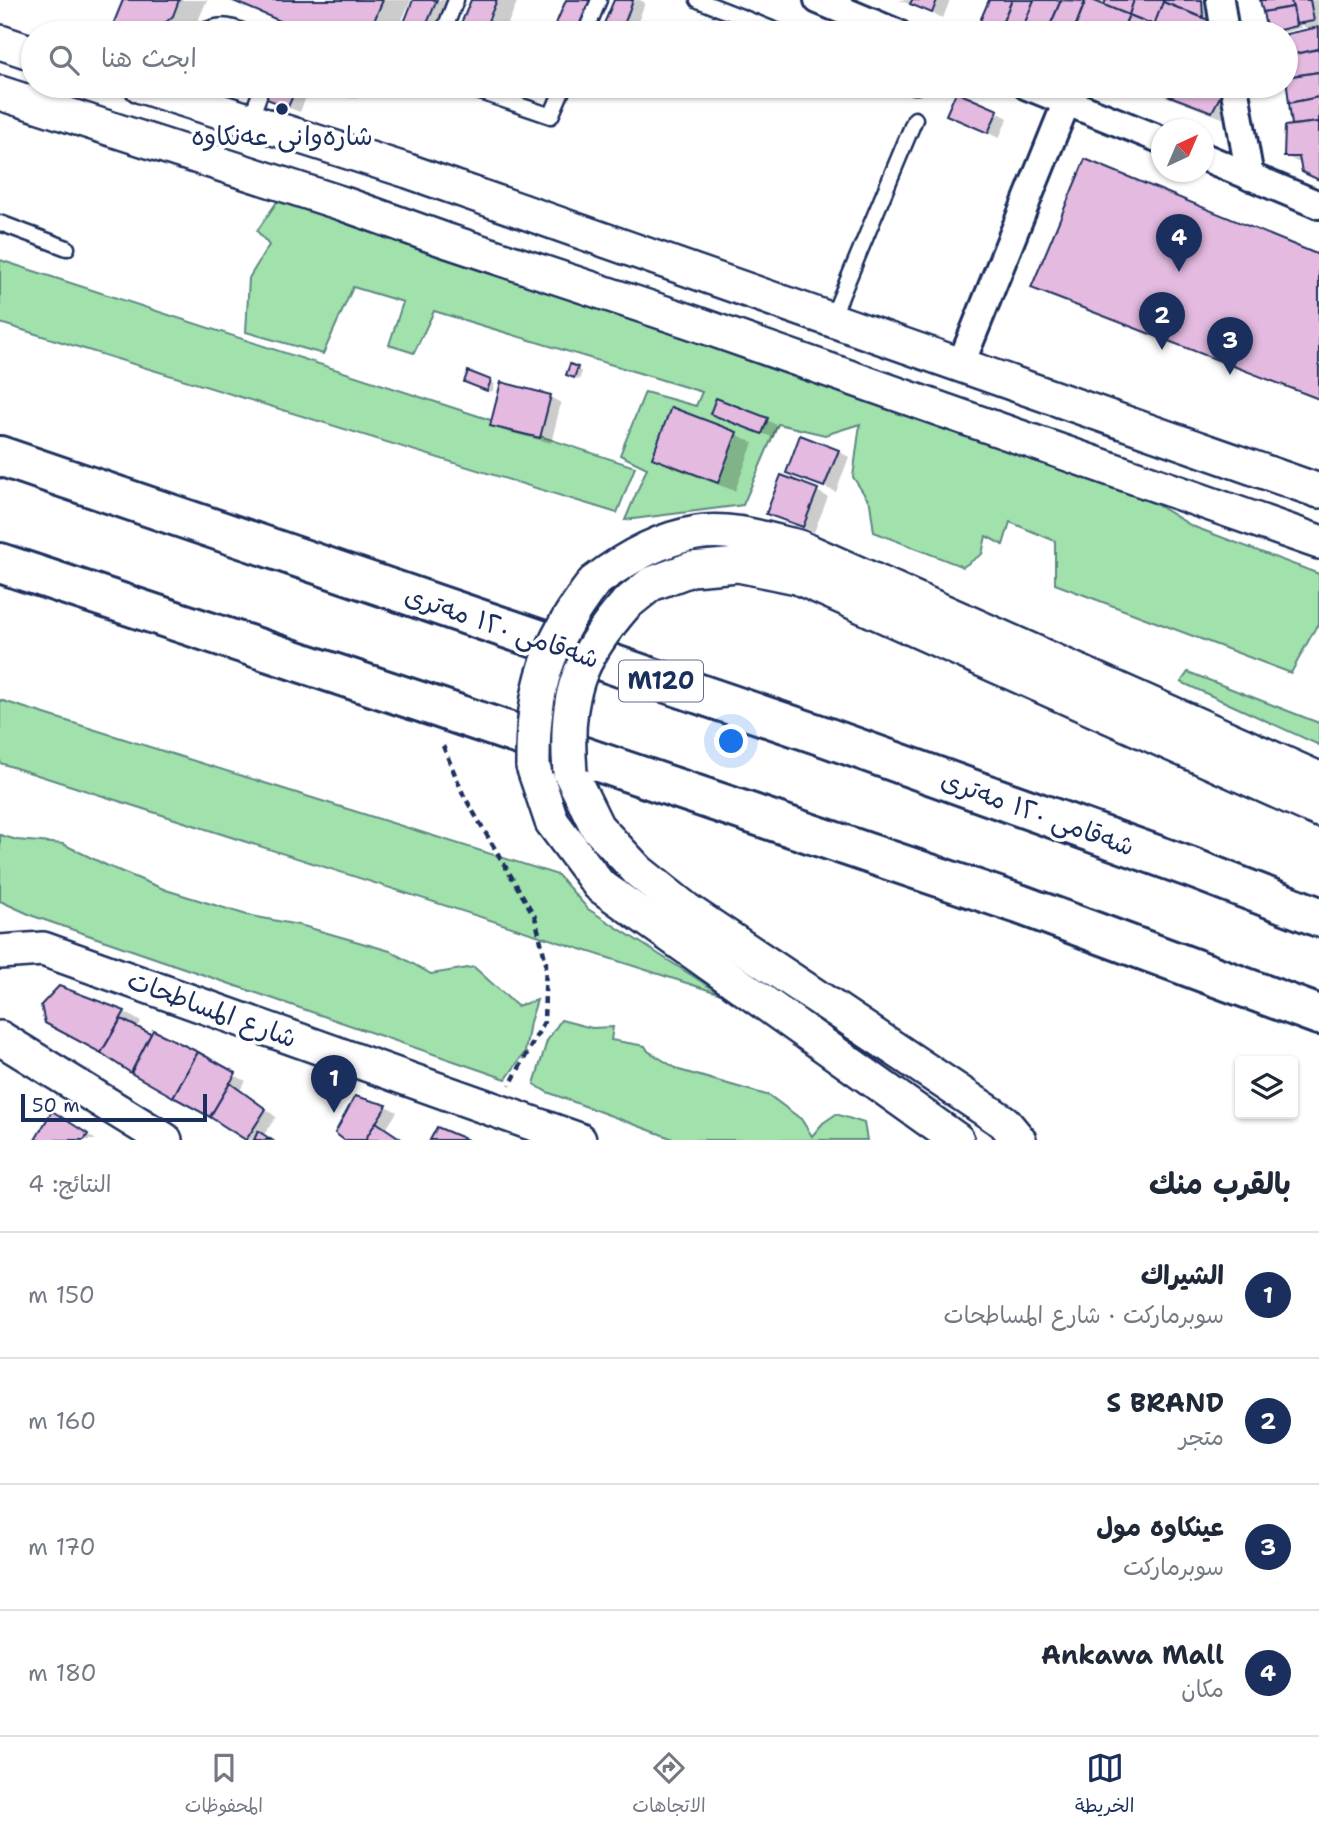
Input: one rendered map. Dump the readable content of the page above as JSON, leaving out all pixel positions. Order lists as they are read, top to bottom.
{
  "streets": {
    "highway": ["شەقامی ١٢٠ مەتری", "M120"],
    "street": ["شارع المساطحات"]
  },
  "places": ["شارەوانی عەنکاوە"],
  "scale_bar": "50 m",
  "north": "top right",
  "page": {
    "search": "ابحث هنا",
    "pins": [
      "4",
      "2",
      "3",
      "1"
    ],
    "scale": "50 m",
    "heading": ["بالقرب منك", "النتائج: 4"],
    "list": [
      {
        "mark": "1",
        "name": "الشيراك",
        "note": "سوبرماركت · شارع المساطحات",
        "value": "150 m"
      },
      {
        "mark": "2",
        "name": "S BRAND",
        "note": "متجر",
        "value": "160 m"
      },
      {
        "mark": "3",
        "name": "عينكاوه مول",
        "note": "سوبرماركت",
        "value": "170 m"
      },
      {
        "mark": "4",
        "name": "Ankawa Mall",
        "note": "مكان",
        "value": "180 m"
      }
    ],
    "nav": ["الخريطة", "الاتجاهات", "المحفوظات"]
  }
}
